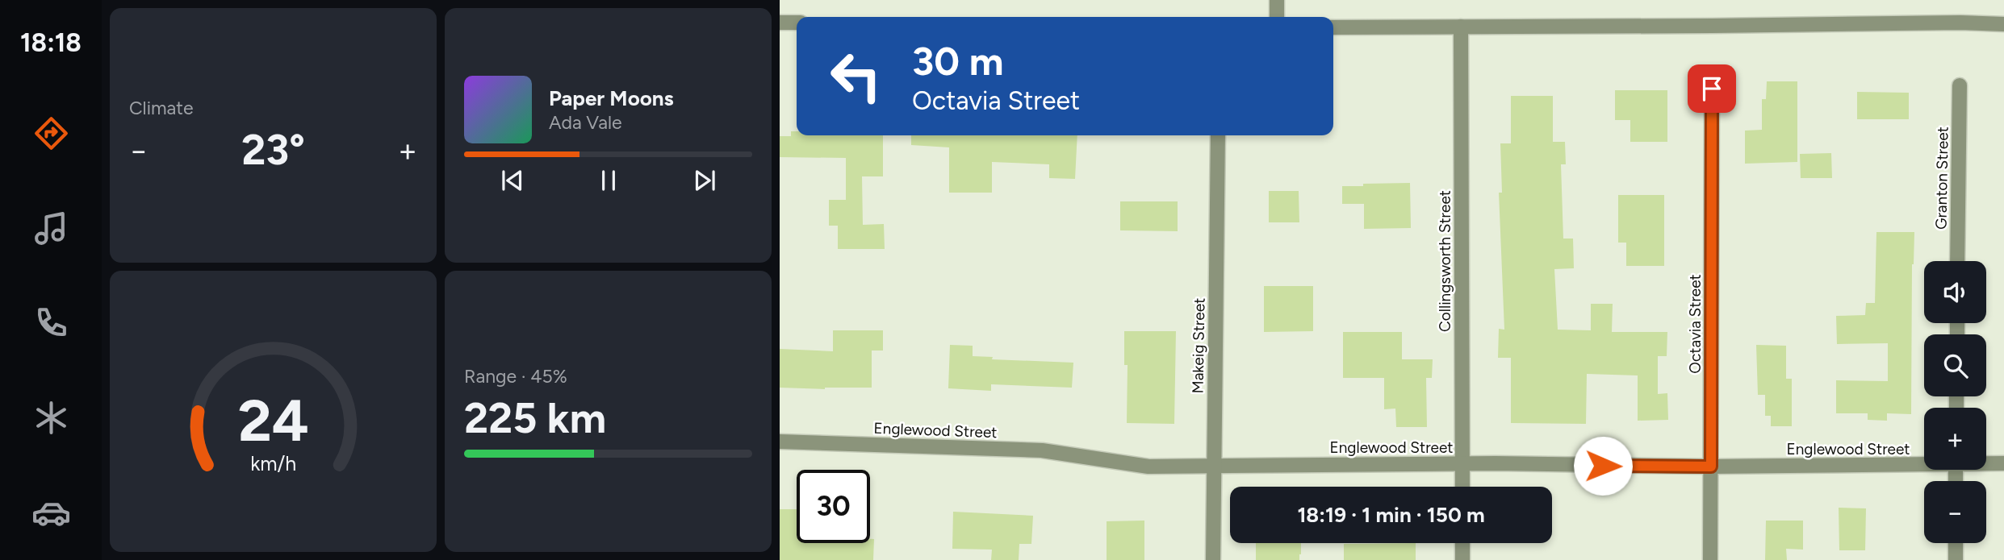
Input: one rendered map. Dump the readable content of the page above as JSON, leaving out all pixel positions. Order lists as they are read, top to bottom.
{
  "streets": {
    "street": [
      "Granton Street",
      "Collingsworth Street",
      "Octavia Street",
      "Makeig Street",
      "Englewood Street"
    ]
  },
  "crossings": [
    ["Collingsworth Street", "Englewood Street"],
    ["Octavia Street", "Englewood Street"],
    ["Makeig Street", "Englewood Street"]
  ],
  "page": {
    "tabs": "18:18",
    "tile": [
      "Climate",
      ["Range · 45%", "225 km"]
    ],
    "turn": ["30 m", "Octavia Street"],
    "song": ["Paper Moons", "Ada Vale"],
    "heat": ["−", "23°", "+"],
    "map_buttons": ["+", "−"],
    "limit": "30",
    "trip": "18:19 · 1 min · 150 m",
    "gauge": ["24", "km/h"]
  }
}
